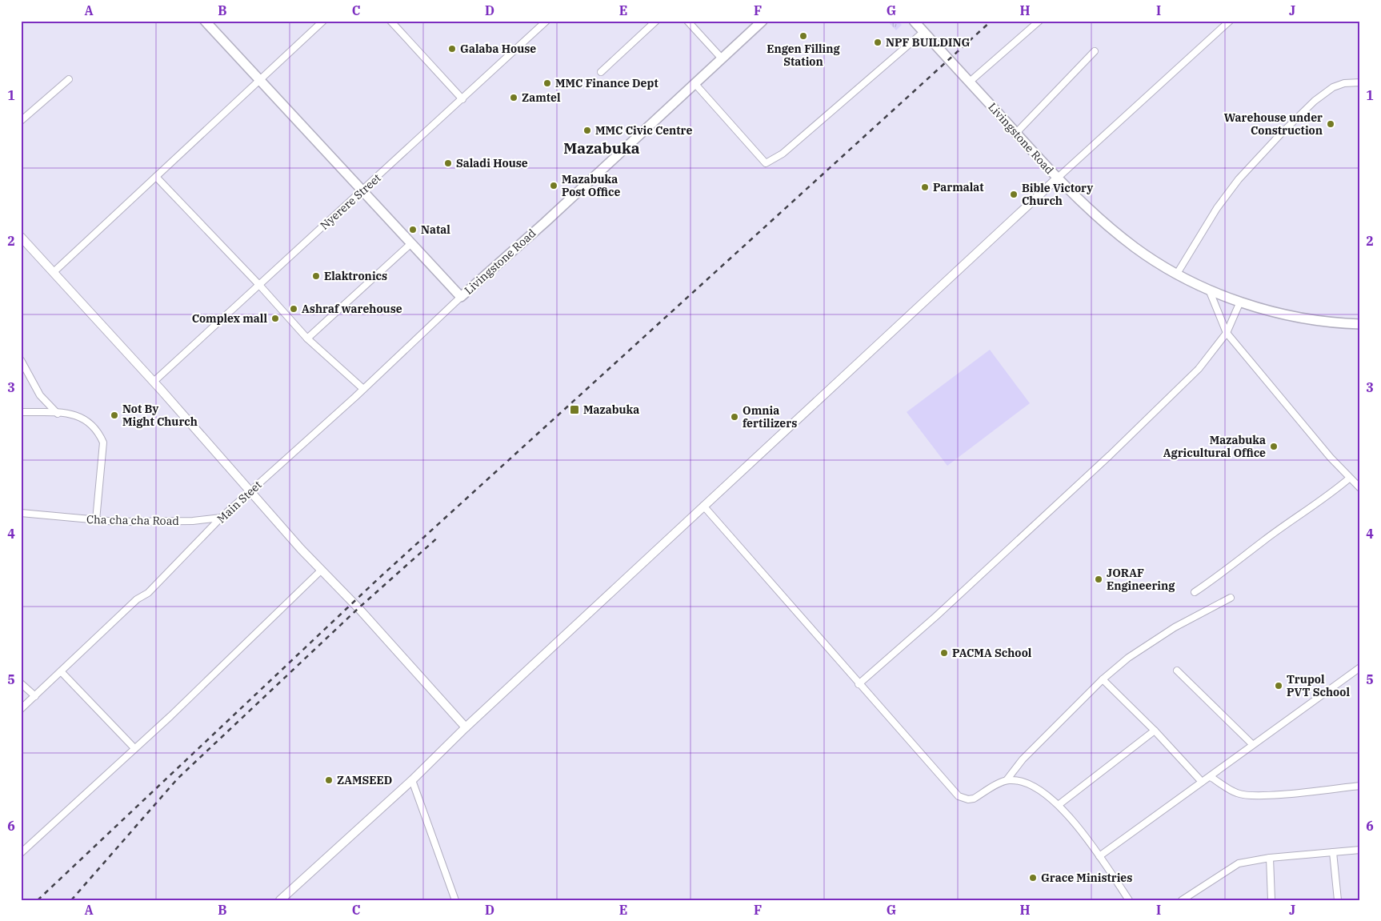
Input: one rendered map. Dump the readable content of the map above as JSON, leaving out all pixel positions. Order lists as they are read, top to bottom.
{
  "streets": {
    "highway": ["Livingstone Road"],
    "street": ["Nyerere Street", "Main Steet", "Cha cha cha Road"]
  },
  "crossings": [
    ["Livingstone Road", "Nyerere Street"],
    ["Livingstone Road", "Main Steet"],
    ["Main Steet", "Cha cha cha Road"]
  ],
  "districts": ["Mazabuka"],
  "places": {
    "other": [
      "Engen Filling Station",
      "NPF BUILDING",
      "Galaba House",
      "MMC Finance Dept",
      "Zamtel",
      "Warehouse under Construction",
      "MMC Civic Centre",
      "Saladi House",
      "Mazabuka Post Office",
      "Parmalat",
      "Bible Victory Church",
      "Natal",
      "Elaktronics",
      "Ashraf warehouse",
      "Complex mall",
      "Not By Might Church",
      "Omnia fertilizers",
      "Mazabuka Agricultural Office",
      "JORAF Engineering",
      "PACMA School",
      "Trupol PVT School",
      "ZAMSEED",
      "Grace Ministries"
    ],
    "transit": ["Mazabuka"]
  },
  "grid": {
    "columns": [
      "A",
      "B",
      "C",
      "D",
      "E",
      "F",
      "G",
      "H",
      "I",
      "J"
    ],
    "rows": [
      "1",
      "2",
      "3",
      "4",
      "5",
      "6"
    ]
  }
}
